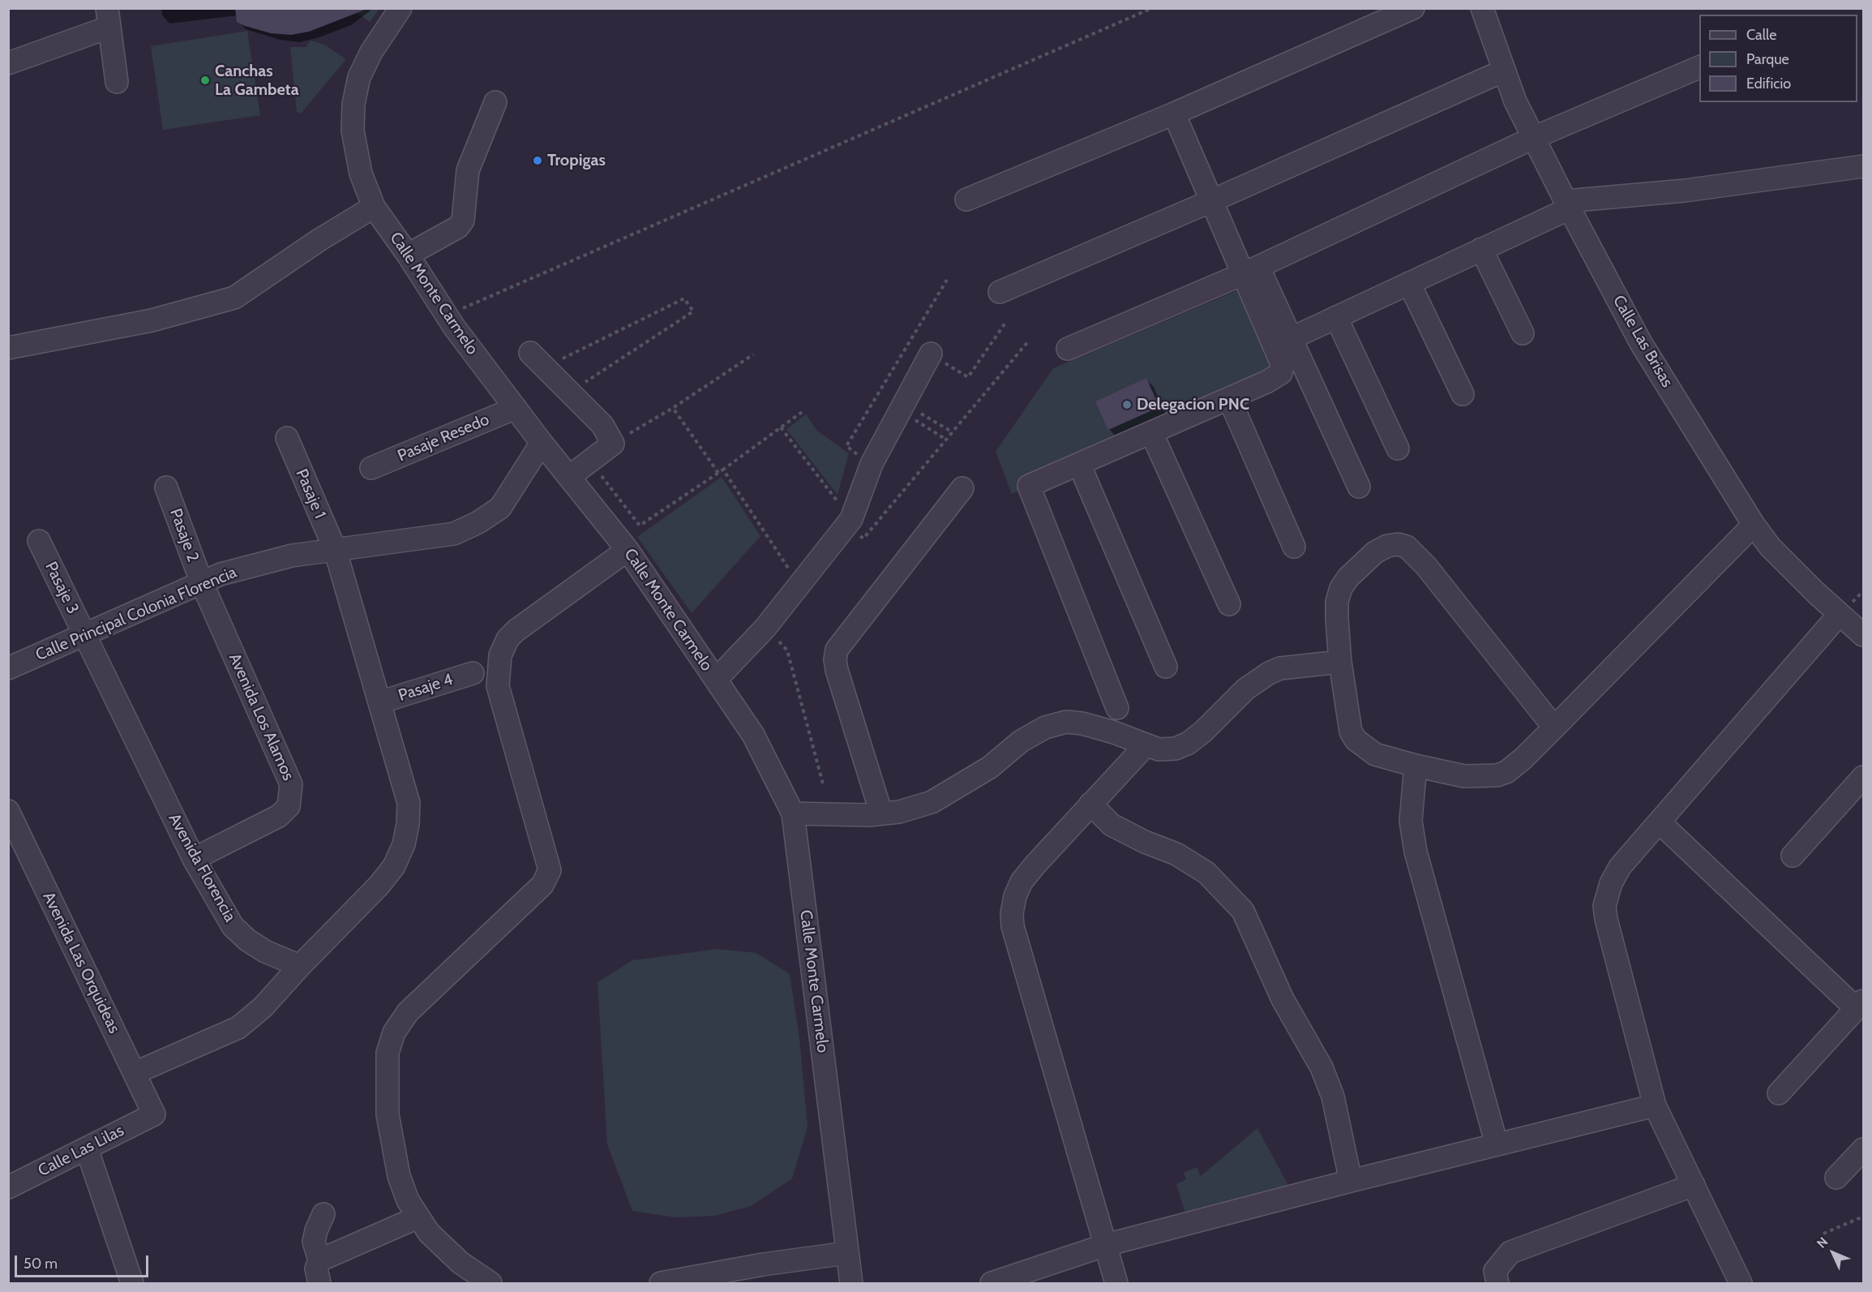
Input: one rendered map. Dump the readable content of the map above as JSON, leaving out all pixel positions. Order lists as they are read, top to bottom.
{
  "streets": {
    "street": [
      "Calle Monte Carmelo",
      "Calle Las Brisas",
      "Pasaje Resedo",
      "Pasaje 1",
      "Pasaje 2",
      "Pasaje 3",
      "Calle Principal Colonia Florencia",
      "Pasaje 4",
      "Avenida Los Alamos",
      "Avenida Florencia",
      "Avenida Las Orquideas",
      "Calle Las Lilas"
    ]
  },
  "crossings": [
    ["Calle Monte Carmelo", "Pasaje Resedo"],
    ["Calle Monte Carmelo", "Calle Principal Colonia Florencia"],
    ["Pasaje 1", "Calle Principal Colonia Florencia"],
    ["Pasaje 2", "Calle Principal Colonia Florencia"],
    ["Pasaje 2", "Avenida Los Alamos"],
    ["Pasaje 3", "Calle Principal Colonia Florencia"],
    ["Pasaje 3", "Avenida Florencia"],
    ["Calle Principal Colonia Florencia", "Avenida Los Alamos"],
    ["Calle Principal Colonia Florencia", "Avenida Florencia"],
    ["Avenida Los Alamos", "Avenida Florencia"],
    ["Avenida Las Orquideas", "Calle Las Lilas"]
  ],
  "places": ["Canchas La Gambeta", "Tropigas", "Delegacion PNC"],
  "legend": ["Calle", "Parque", "Edificio"],
  "scale_bar": "50 m",
  "north": "top left"
}
